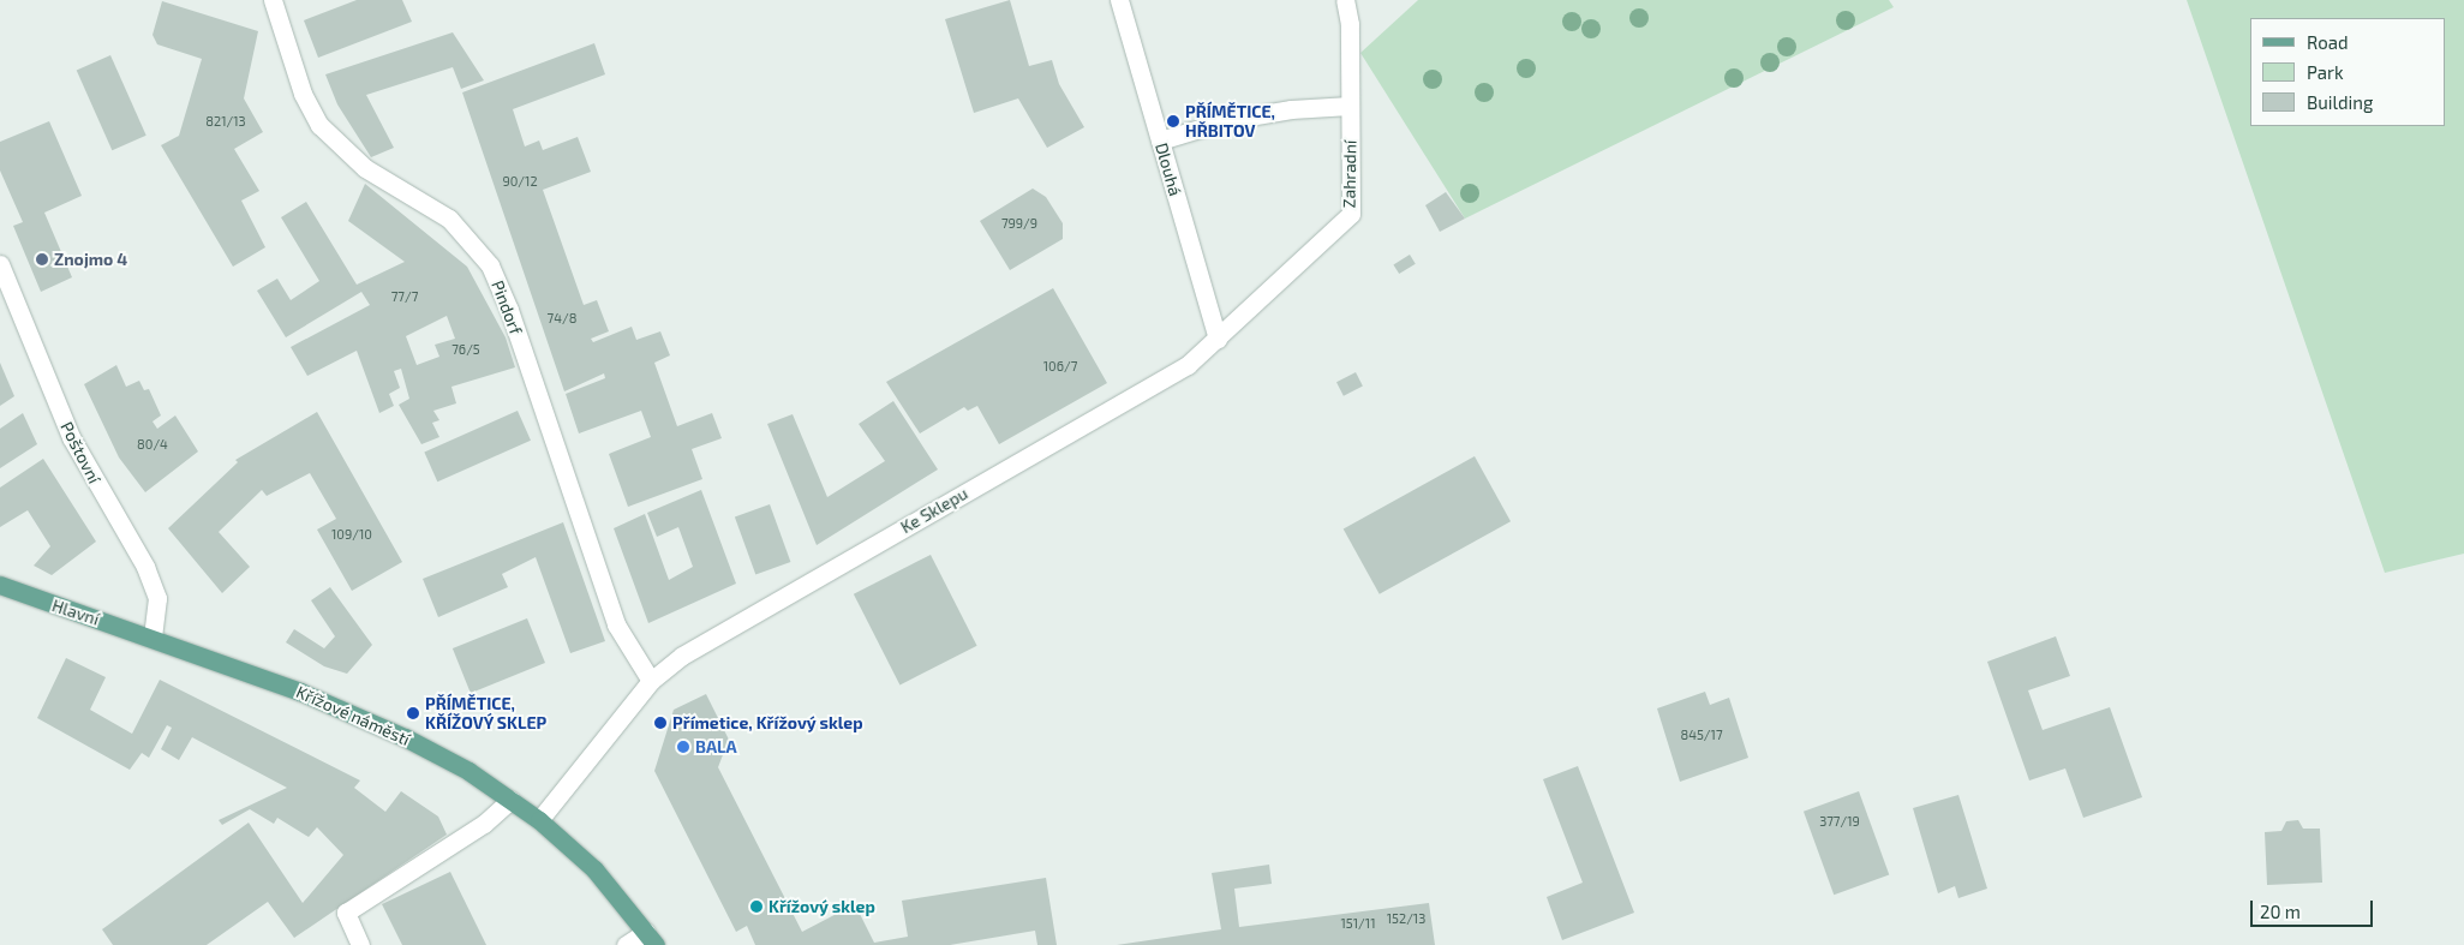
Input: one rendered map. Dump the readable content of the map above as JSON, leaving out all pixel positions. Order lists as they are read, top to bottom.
{
  "streets": {
    "main road": ["Hlavní", "Křížové náměstí"],
    "street": [
      "Dlouhá",
      "Zahradní",
      "Pindorf",
      "Poštovní",
      "Ke Sklepu"
    ]
  },
  "crossings": [
    ["Dlouhá", "Zahradní"],
    ["Dlouhá", "Ke Sklepu"],
    ["Zahradní", "Ke Sklepu"],
    ["Pindorf", "Ke Sklepu"],
    ["Poštovní", "Hlavní"],
    ["Poštovní", "Křížové náměstí"],
    ["Hlavní", "Křížové náměstí"]
  ],
  "places": [
    "PŘÍMĚTICE, HŘBITOV",
    "Znojmo 4",
    "PŘÍMĚTICE, KŘÍŽOVÝ SKLEP",
    "Přímetice, Křížový sklep",
    "BALA",
    "Křížový sklep"
  ],
  "house_numbers": [
    "821/13",
    "90/12",
    "799/9",
    "77/7",
    "74/8",
    "76/5",
    "106/7",
    "80/4",
    "109/10",
    "845/17",
    "377/19",
    "152/13",
    "151/11"
  ],
  "legend": ["Road", "Park", "Building"],
  "scale_bar": "20 m"
}
